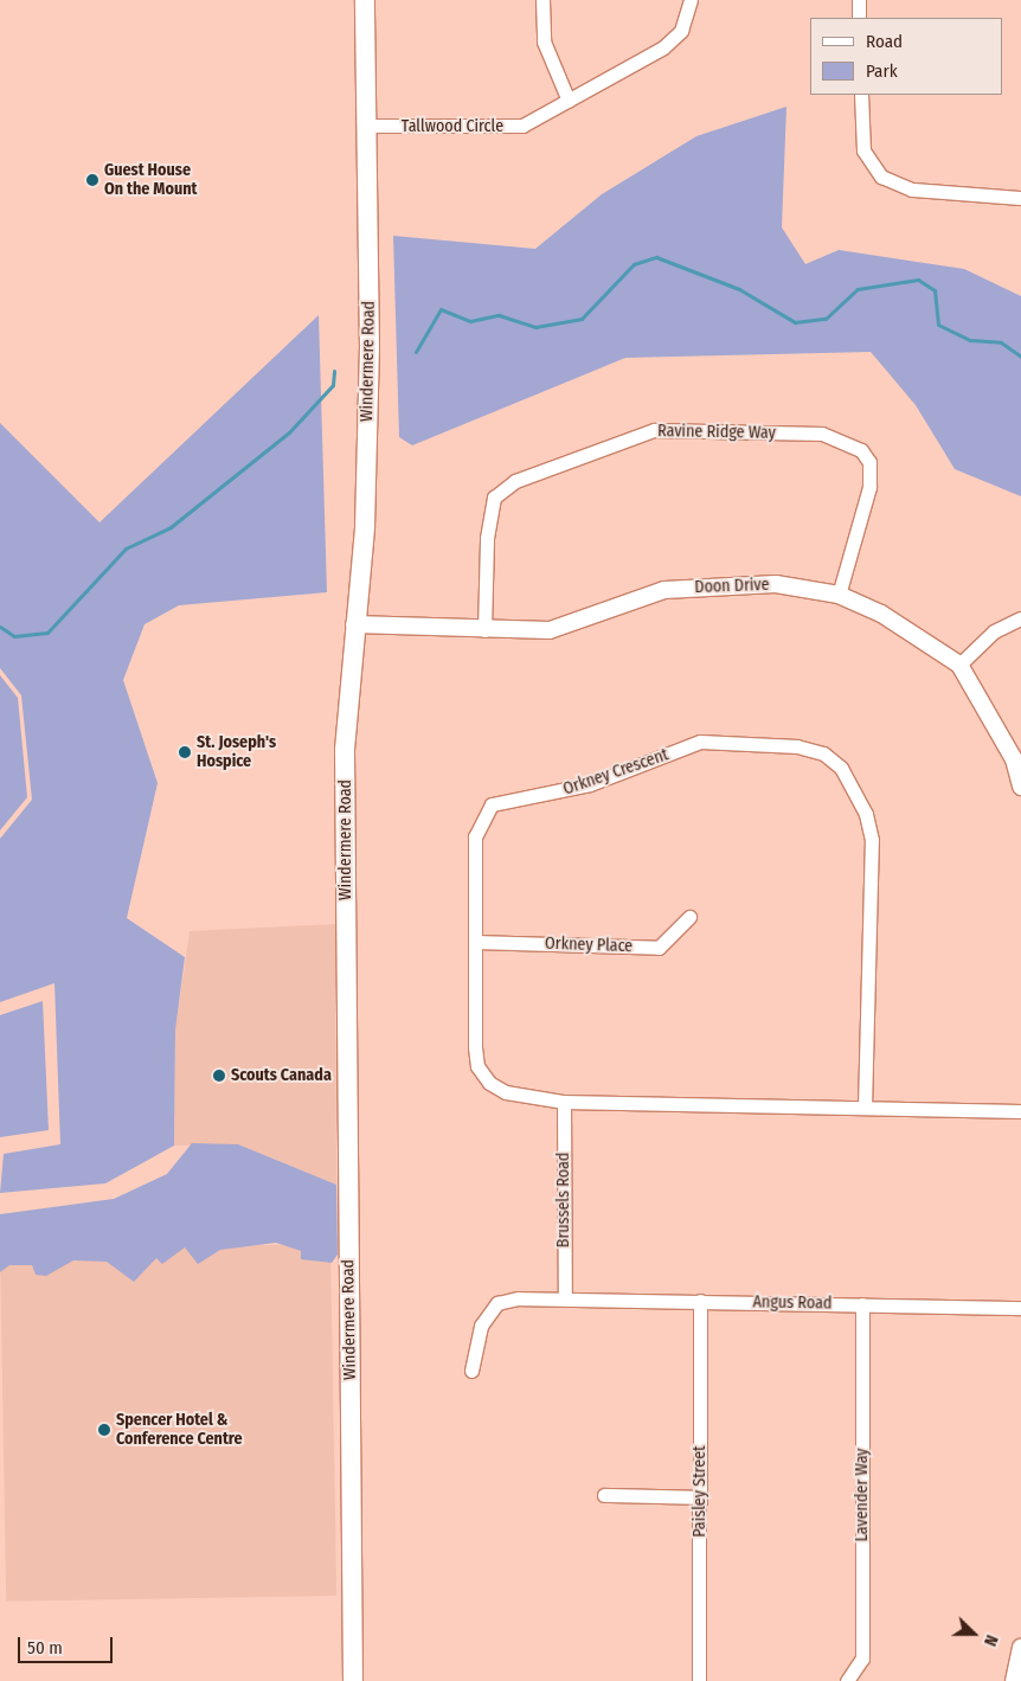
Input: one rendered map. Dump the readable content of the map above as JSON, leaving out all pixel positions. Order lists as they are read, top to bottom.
{
  "streets": {
    "main road": ["Windermere Road"],
    "street": [
      "Tallwood Circle",
      "Ravine Ridge Way",
      "Doon Drive",
      "Orkney Crescent",
      "Orkney Place",
      "Brussels Road",
      "Angus Road",
      "Paisley Street",
      "Lavender Way"
    ]
  },
  "crossings": [
    ["Tallwood Circle", "Windermere Road"],
    ["Windermere Road", "Doon Drive"],
    ["Ravine Ridge Way", "Doon Drive"],
    ["Orkney Crescent", "Orkney Place"],
    ["Orkney Crescent", "Brussels Road"],
    ["Brussels Road", "Angus Road"],
    ["Angus Road", "Paisley Street"],
    ["Angus Road", "Lavender Way"]
  ],
  "places": [
    "Guest House On the Mount",
    "St. Joseph's Hospice",
    "Scouts Canada",
    "Spencer Hotel & Conference Centre"
  ],
  "legend": ["Road", "Park"],
  "scale_bar": "50 m",
  "north": "right"
}
